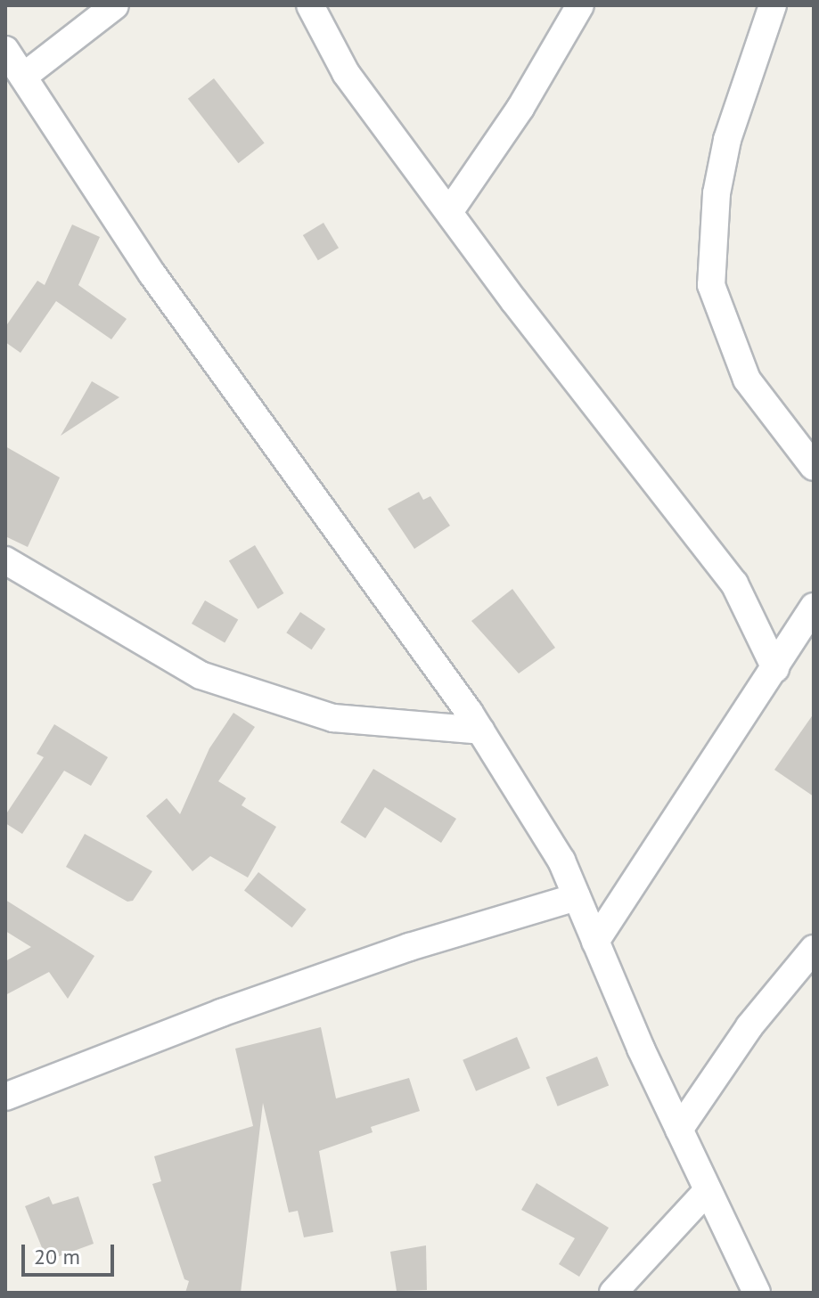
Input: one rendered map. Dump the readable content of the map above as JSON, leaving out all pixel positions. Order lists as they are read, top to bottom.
{
  "scale_bar": "20 m"
}
